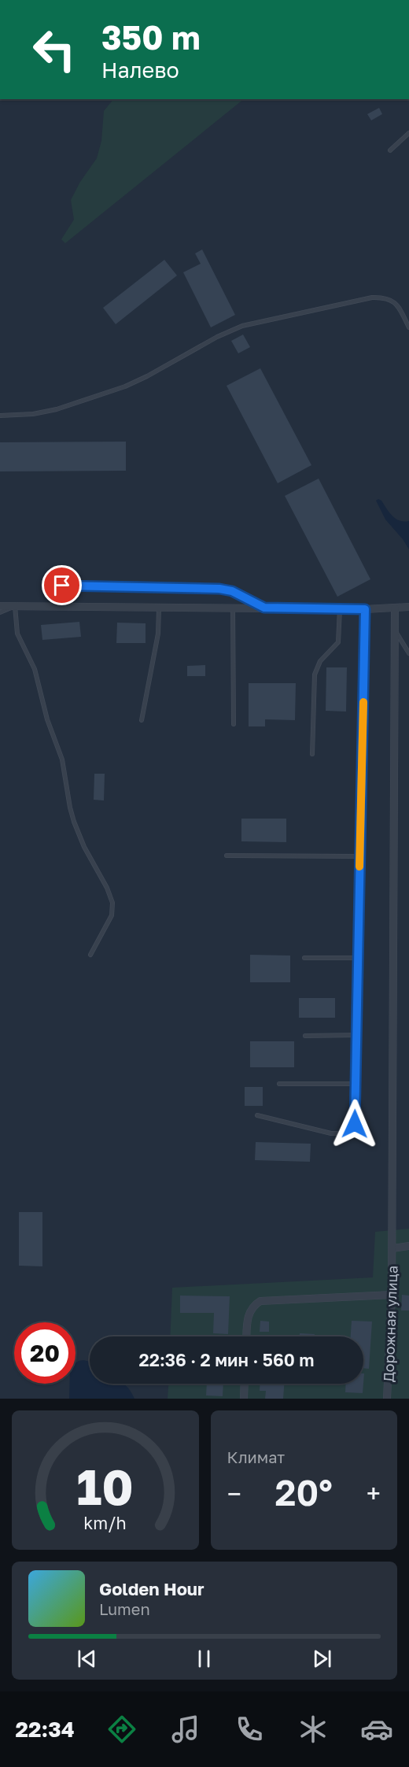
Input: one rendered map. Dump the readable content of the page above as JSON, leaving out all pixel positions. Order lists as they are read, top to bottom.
{
  "streets": {
    "street": ["Дорожная улица"]
  },
  "page": {
    "turn": ["350 m", "Налево"],
    "limit": "20",
    "trip": "22:36 · 2 мин · 560 m",
    "tile": "Климат",
    "heat": ["−", "20°", "+"],
    "song": ["Golden Hour", "Lumen"],
    "tabs": "22:34",
    "gauge": ["10", "km/h"]
  }
}
